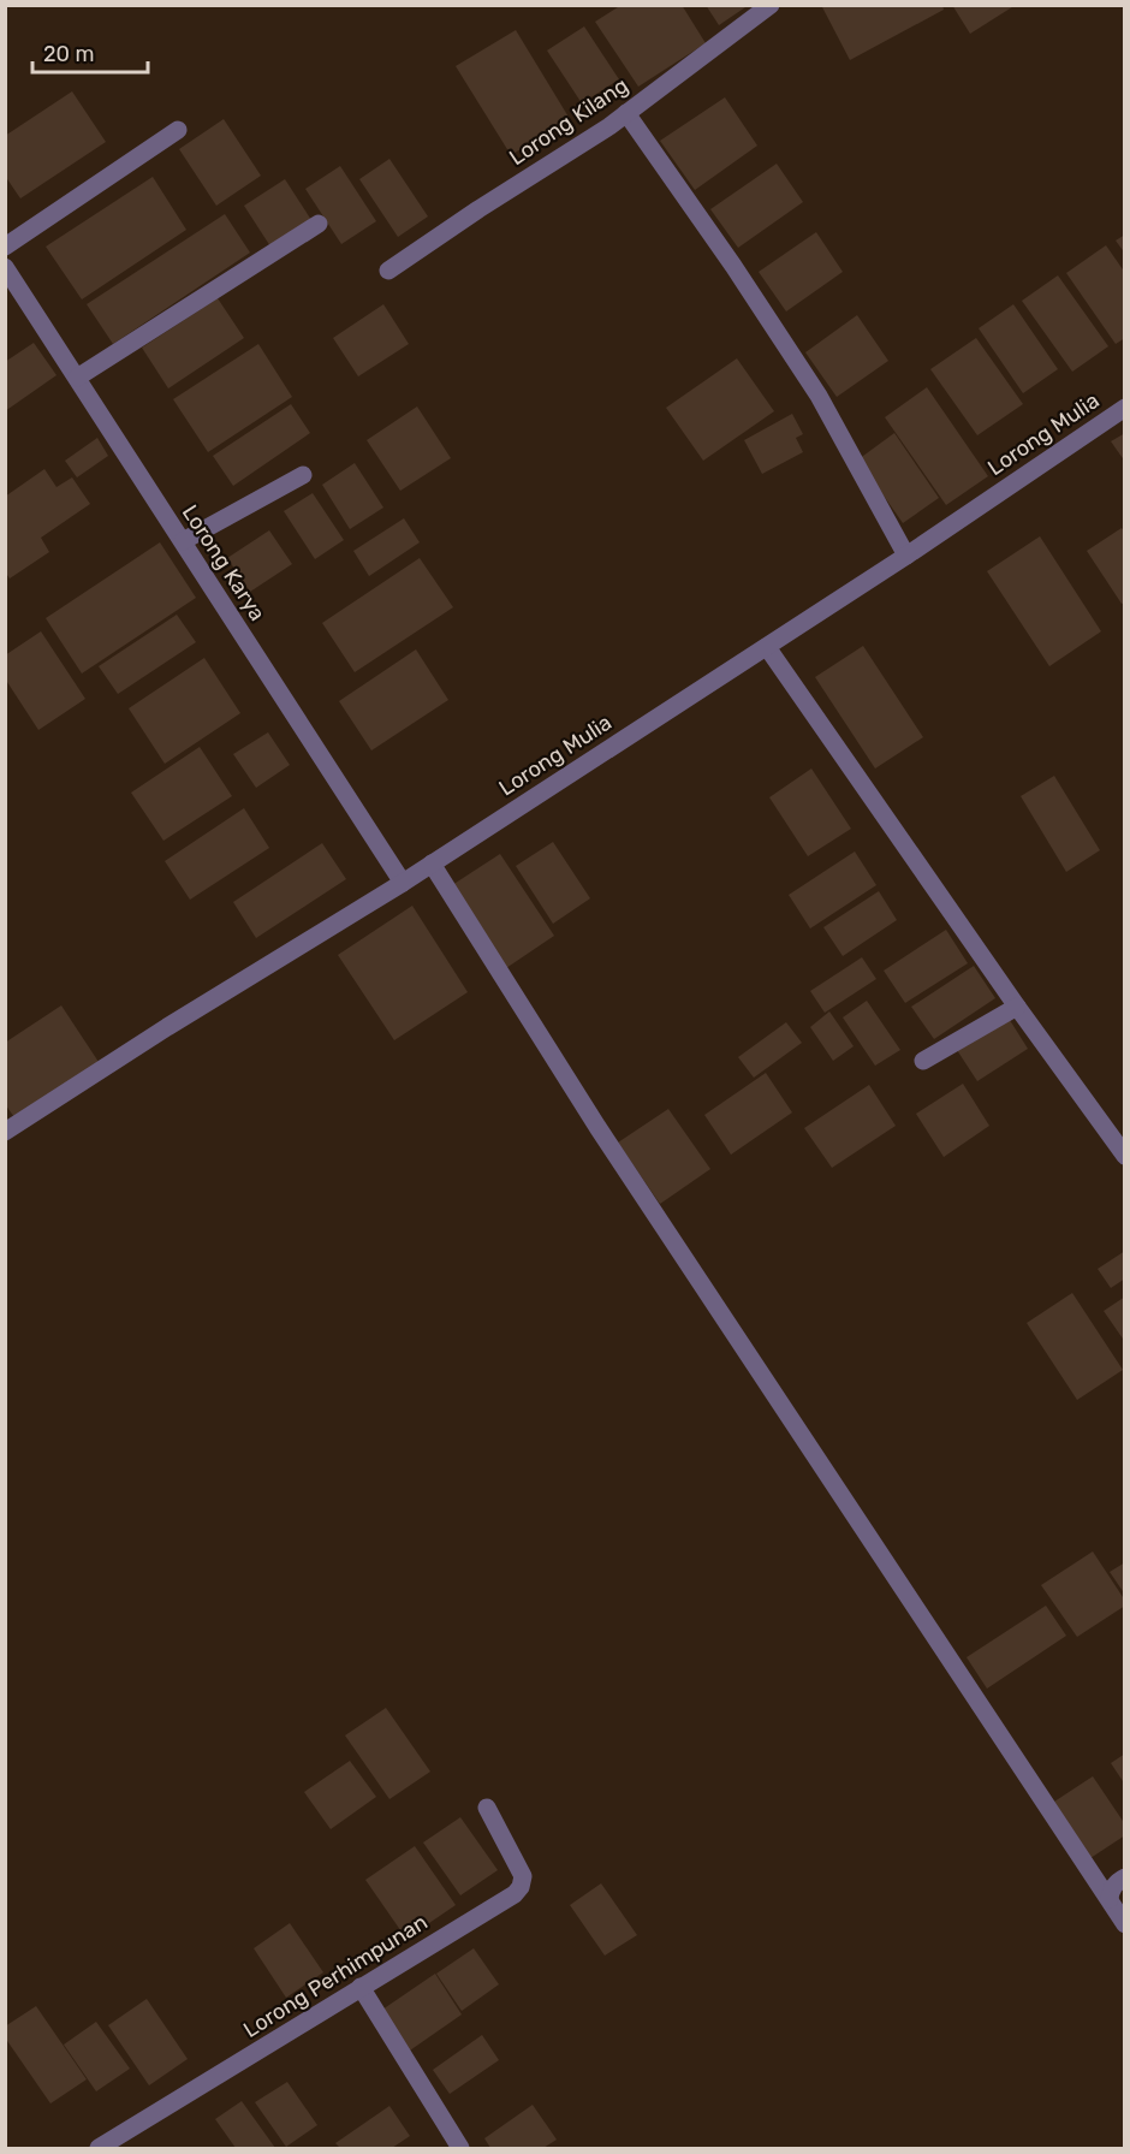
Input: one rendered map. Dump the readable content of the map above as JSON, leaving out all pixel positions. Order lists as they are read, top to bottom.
{
  "streets": {
    "street": [
      "Lorong Kilang",
      "Lorong Mulia",
      "Lorong Karya",
      "Lorong Perhimpunan"
    ]
  },
  "crossings": [
    ["Lorong Mulia", "Lorong Karya"]
  ],
  "scale_bar": "20 m"
}
